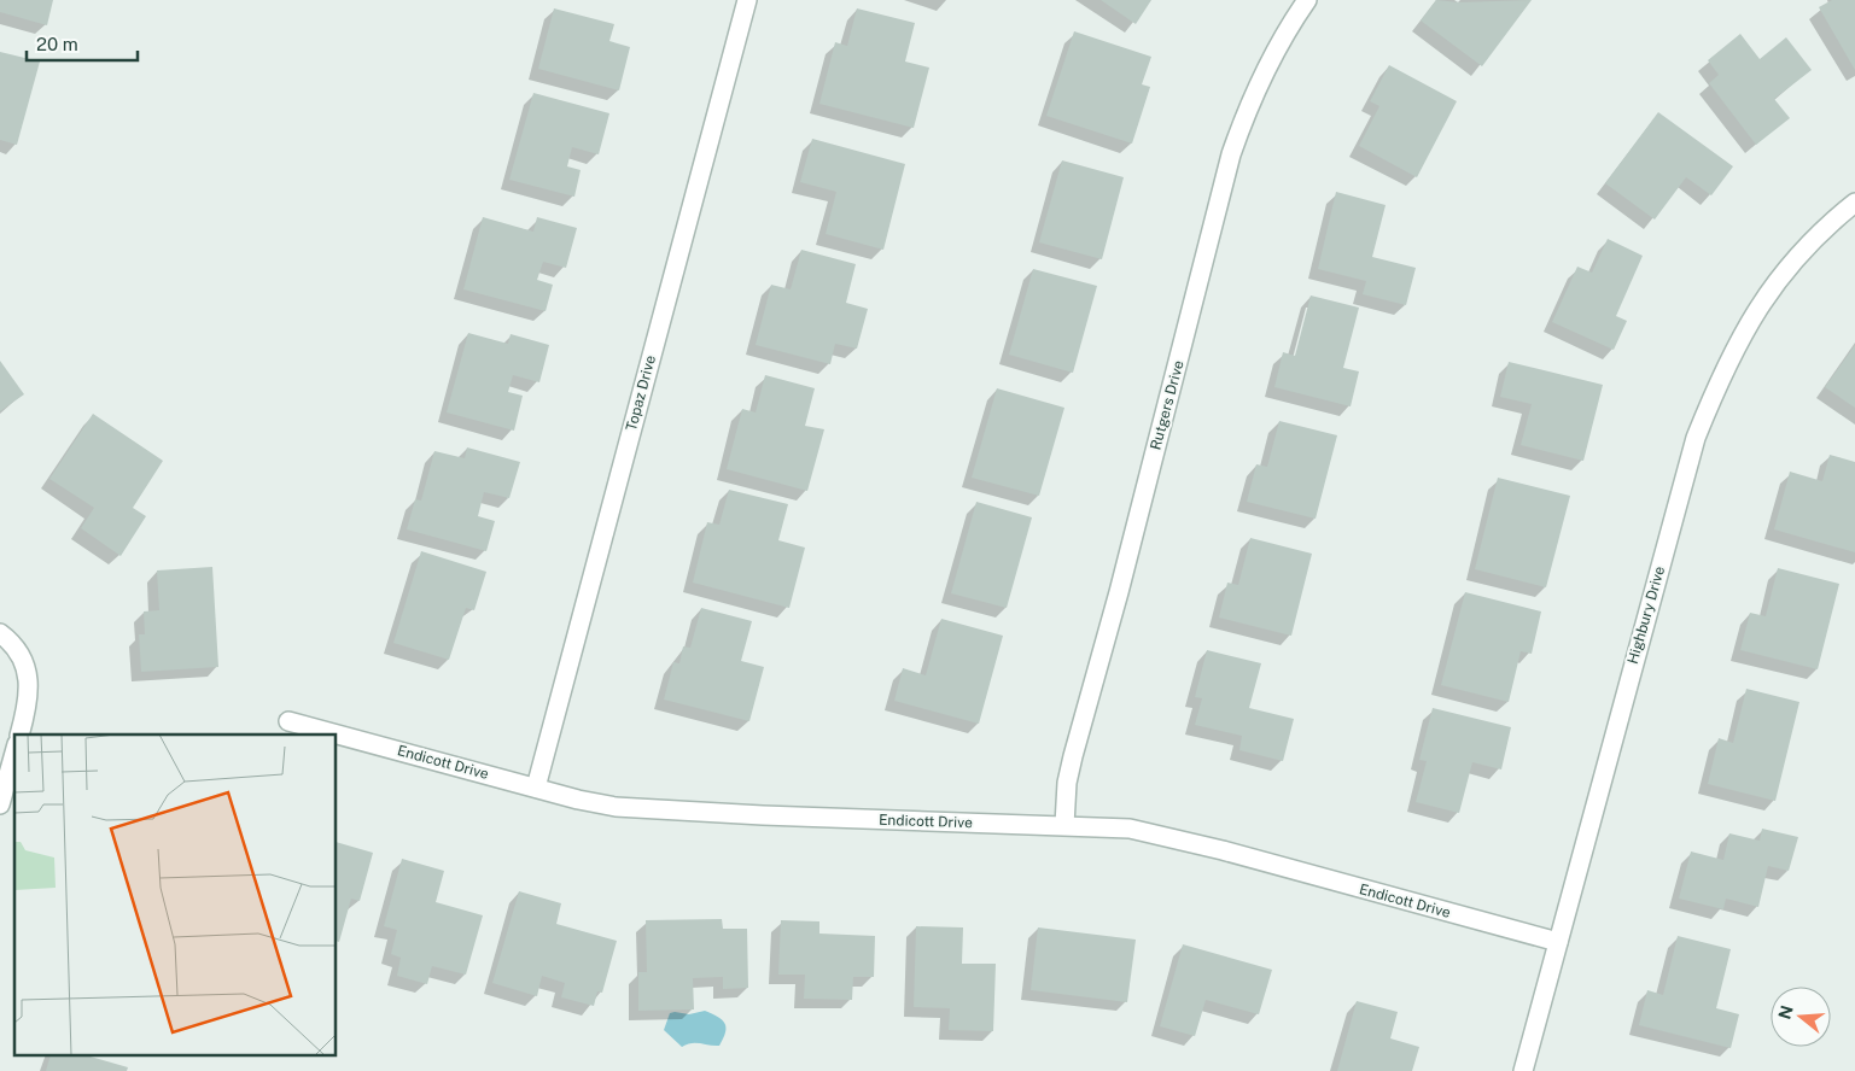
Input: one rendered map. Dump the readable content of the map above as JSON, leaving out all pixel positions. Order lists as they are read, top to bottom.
{
  "streets": {
    "street": [
      "Topaz Drive",
      "Rutgers Drive",
      "Highbury Drive",
      "Endicott Drive"
    ]
  },
  "crossings": [
    ["Topaz Drive", "Endicott Drive"],
    ["Rutgers Drive", "Endicott Drive"],
    ["Highbury Drive", "Endicott Drive"]
  ],
  "scale_bar": "20 m",
  "north": "left"
}
